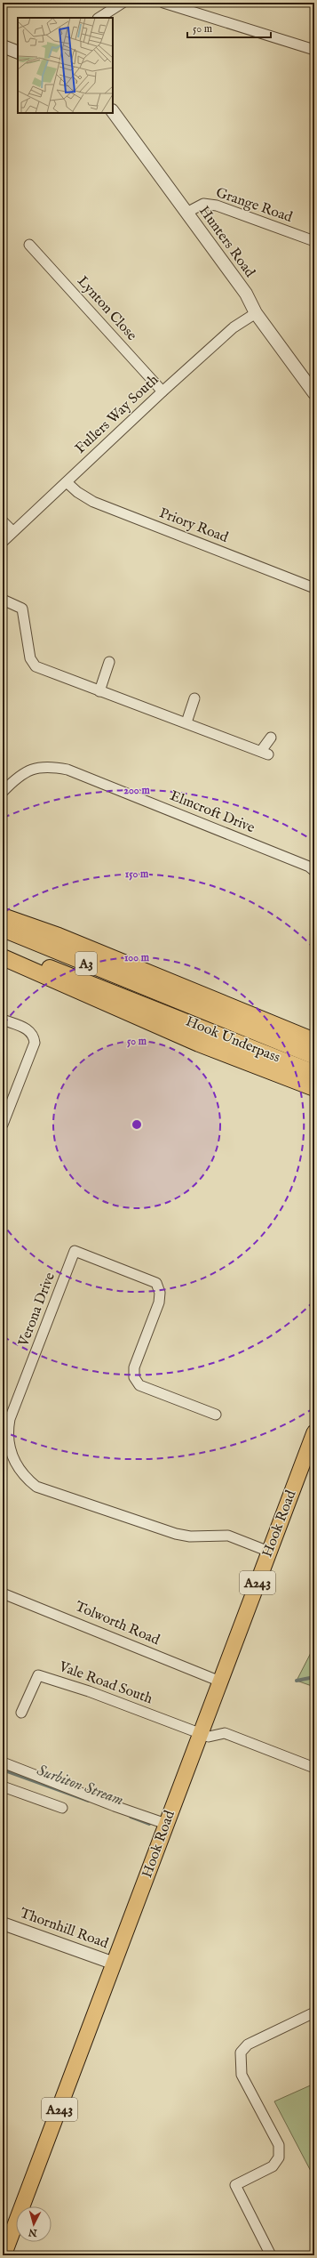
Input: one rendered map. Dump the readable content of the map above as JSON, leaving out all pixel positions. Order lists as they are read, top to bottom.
{
  "streets": {
    "highway": ["A3", "Hook Underpass"],
    "main road": ["Hook Road", "A243"],
    "street": [
      "Grange Road",
      "Hunters Road",
      "Lynton Close",
      "Fullers Way South",
      "Priory Road",
      "Elmcroft Drive",
      "Verona Drive",
      "Tolworth Road",
      "Vale Road South",
      "Thornhill Road"
    ]
  },
  "crossings": [
    ["Grange Road", "Hunters Road"],
    ["Hunters Road", "Fullers Way South"],
    ["Lynton Close", "Fullers Way South"],
    ["Fullers Way South", "Priory Road"],
    ["Verona Drive", "Hook Road"],
    ["Hook Road", "Tolworth Road"],
    ["Hook Road", "Vale Road South"],
    ["Hook Road", "Thornhill Road"]
  ],
  "water": ["Surbiton Stream"],
  "scale_bar": "50 m",
  "north": "bottom",
  "rings": [
    "200 m",
    "150 m",
    "100 m",
    "50 m"
  ]
}
